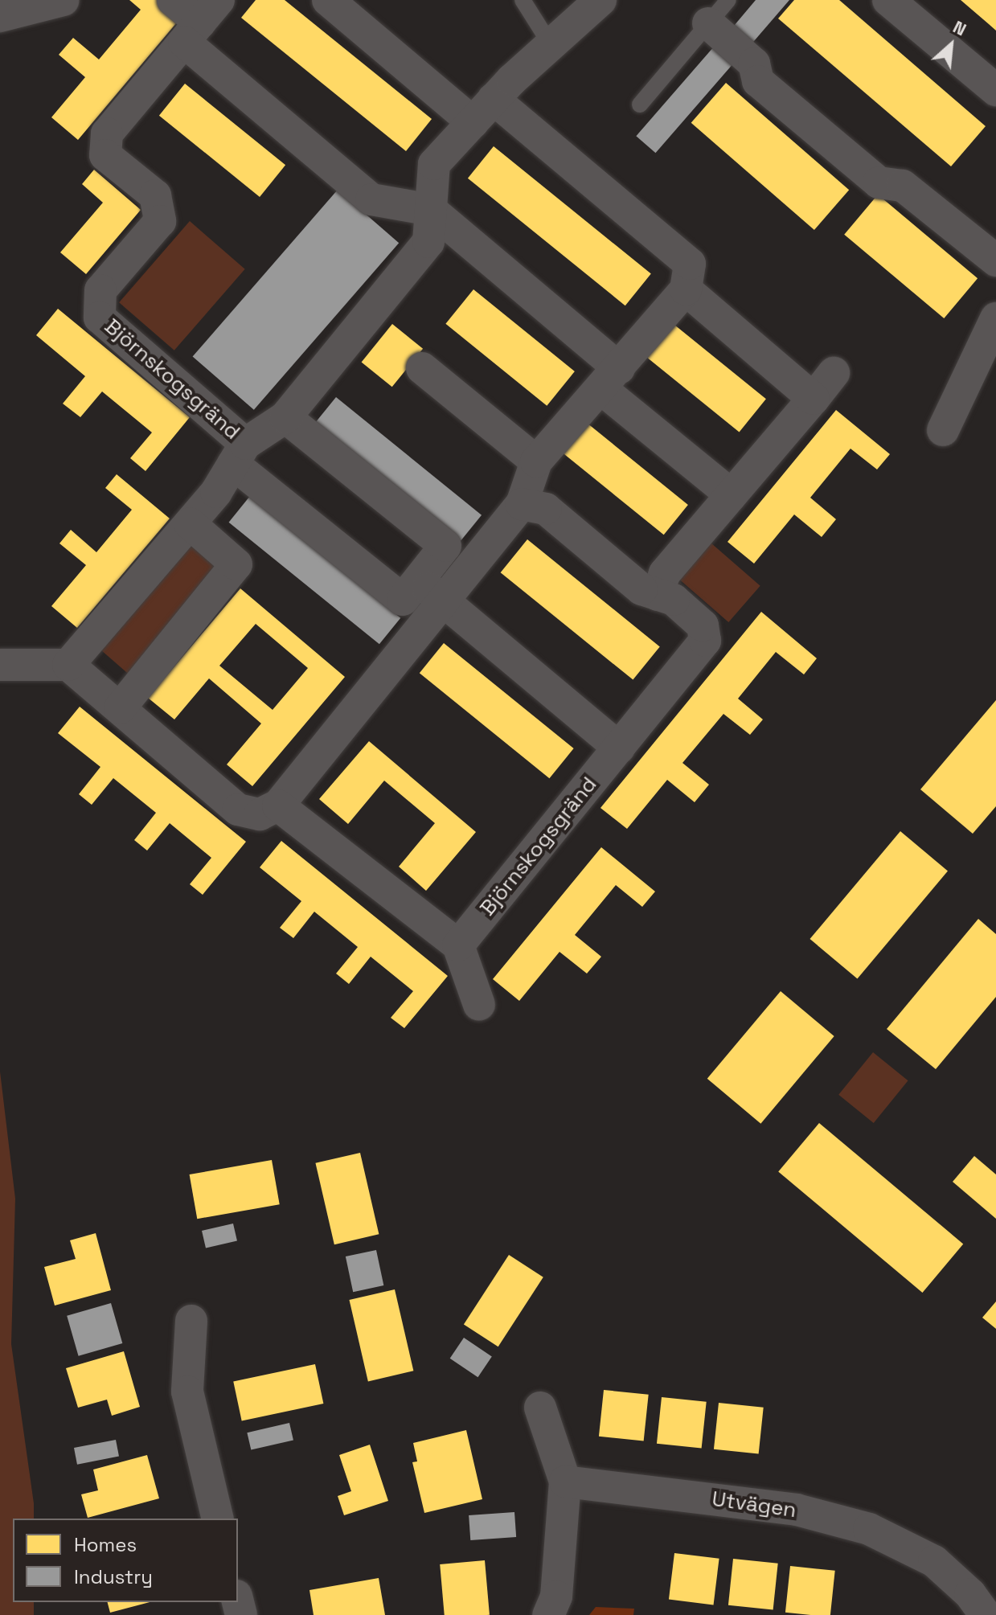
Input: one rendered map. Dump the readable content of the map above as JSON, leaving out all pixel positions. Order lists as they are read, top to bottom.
{
  "streets": {
    "street": ["Björnskogsgränd", "Utvägen"]
  },
  "legend": ["Homes", "Industry"],
  "north": "top right"
}
